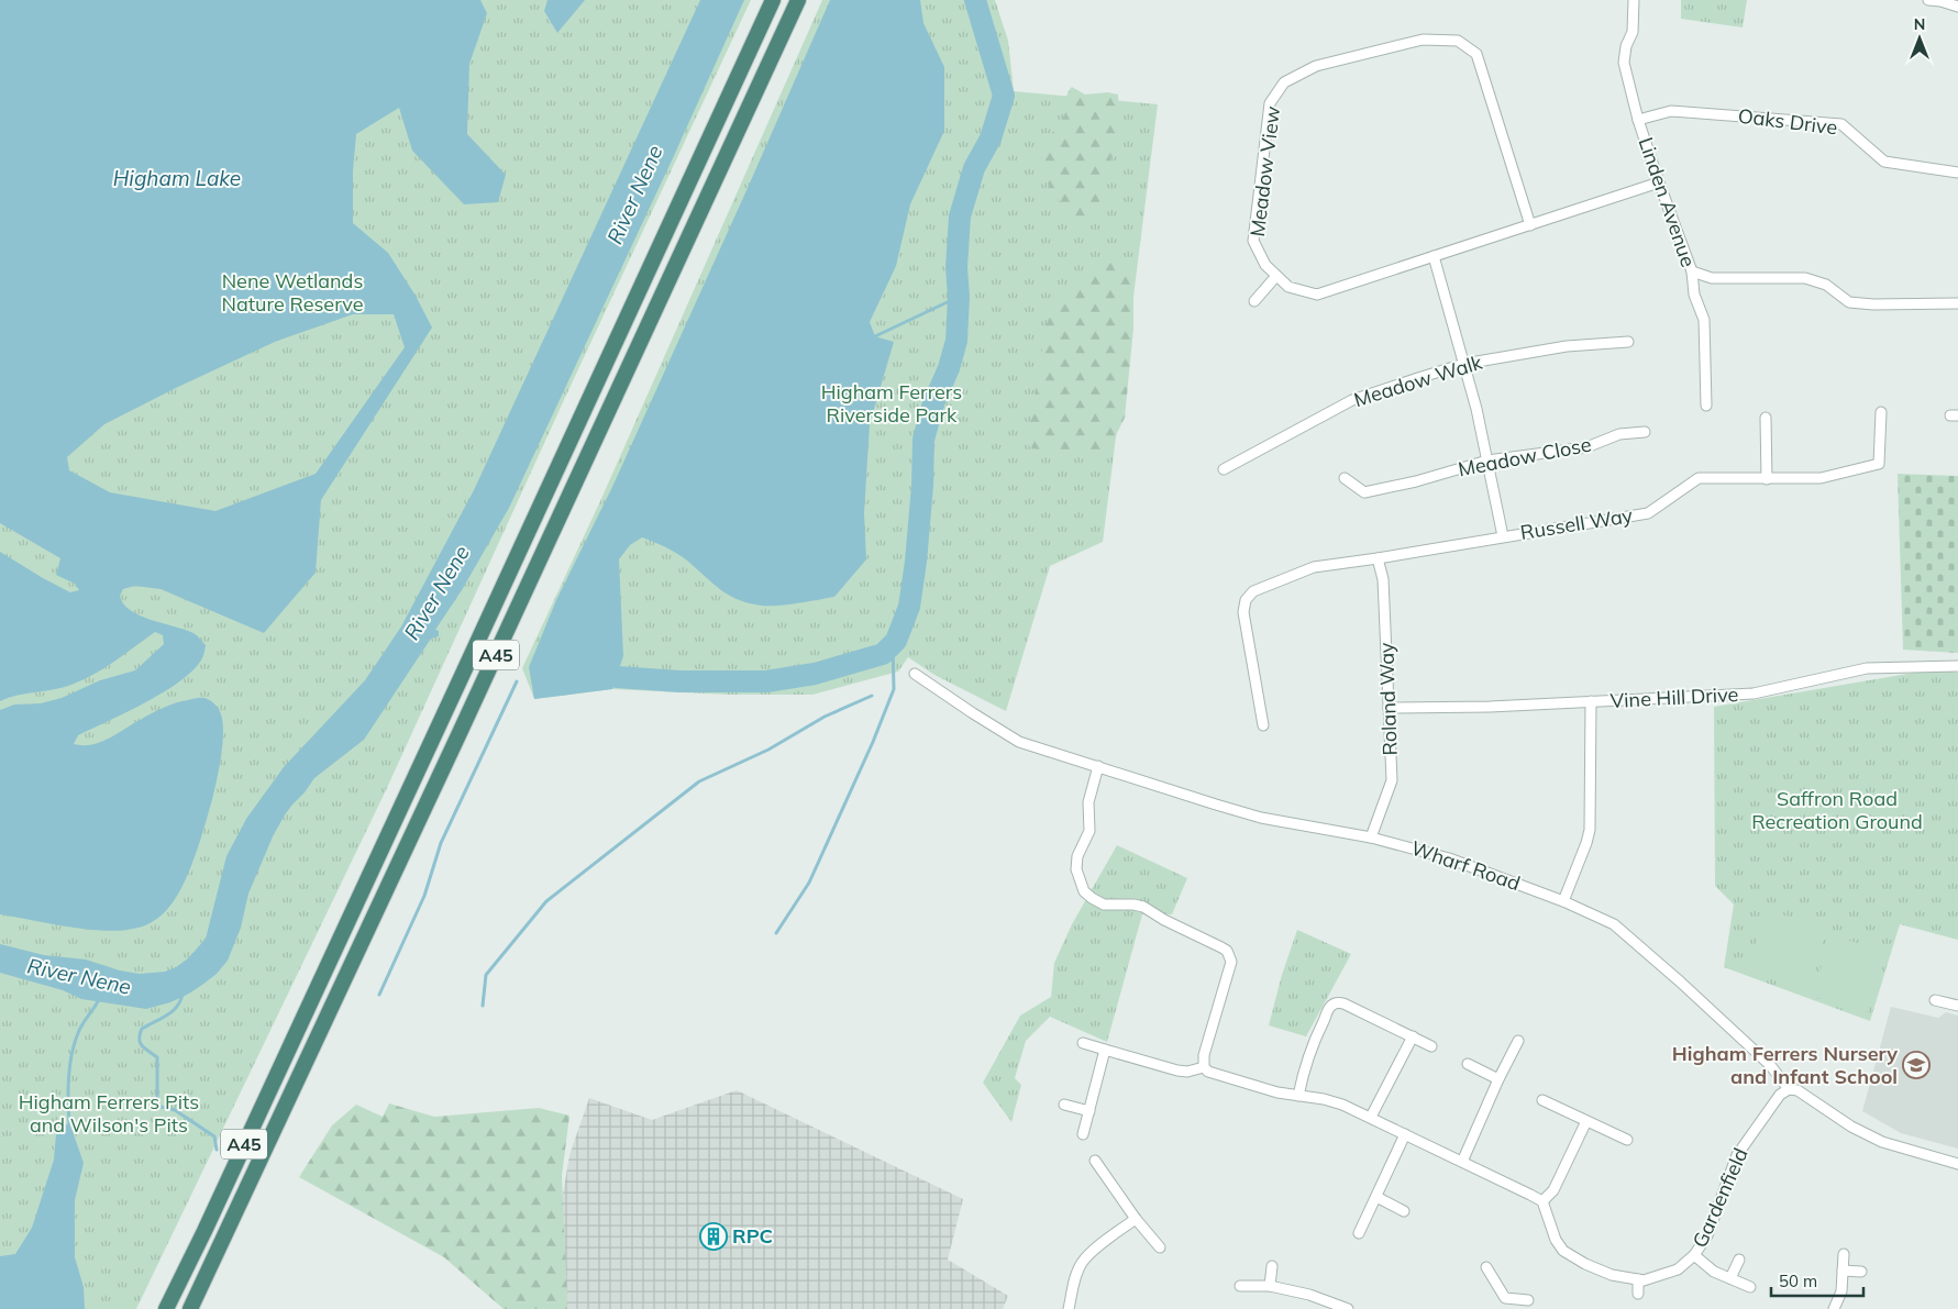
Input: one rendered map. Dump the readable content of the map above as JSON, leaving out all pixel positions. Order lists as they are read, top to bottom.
{
  "streets": {
    "highway": ["A45"],
    "street": [
      "Oaks Drive",
      "Meadow View",
      "Linden Avenue",
      "Meadow Walk",
      "Meadow Close",
      "Russell Way",
      "Vine Hill Drive",
      "Roland Way",
      "Wharf Road",
      "Gardenfield"
    ]
  },
  "crossings": [
    ["Oaks Drive", "Linden Avenue"],
    ["Meadow View", "Linden Avenue"],
    ["Russell Way", "Roland Way"],
    ["Vine Hill Drive", "Roland Way"],
    ["Roland Way", "Wharf Road"],
    ["Wharf Road", "Gardenfield"]
  ],
  "water": ["Higham Lake", "River Nene"],
  "parks": [
    "Nene Wetlands Nature Reserve",
    "Higham Ferrers Riverside Park",
    "Saffron Road Recreation Ground",
    "Higham Ferrers Pits and Wilson's Pits"
  ],
  "places": {
    "school or university": ["Higham Ferrers Nursery and Infant School"],
    "building": ["RPC"]
  },
  "scale_bar": "50 m",
  "north": "top"
}
